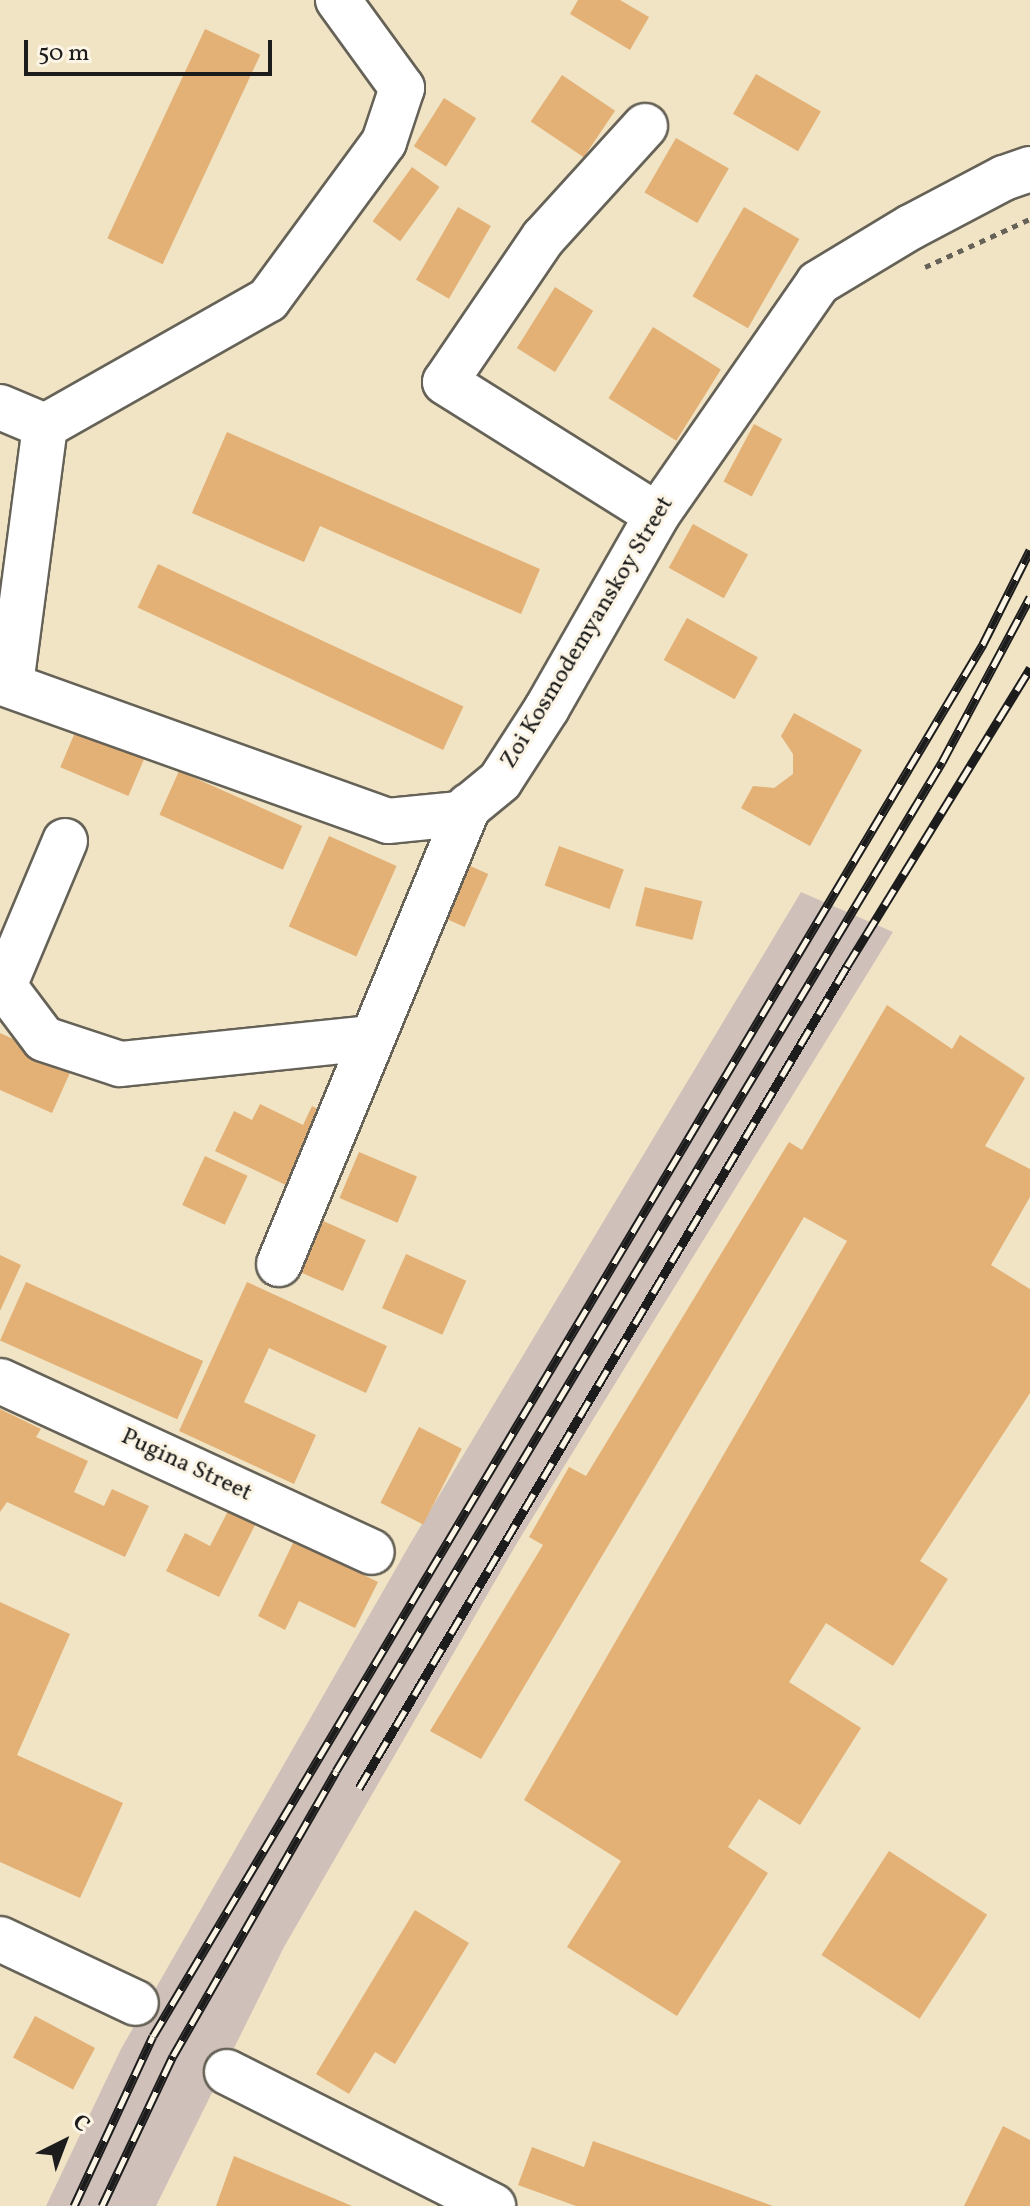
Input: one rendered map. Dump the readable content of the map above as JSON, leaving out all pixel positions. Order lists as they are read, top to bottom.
{
  "streets": {
    "street": ["Zoi Kosmodemyanskoy Street", "Pugina Street"]
  },
  "scale_bar": "50 m",
  "north": "top right"
}
